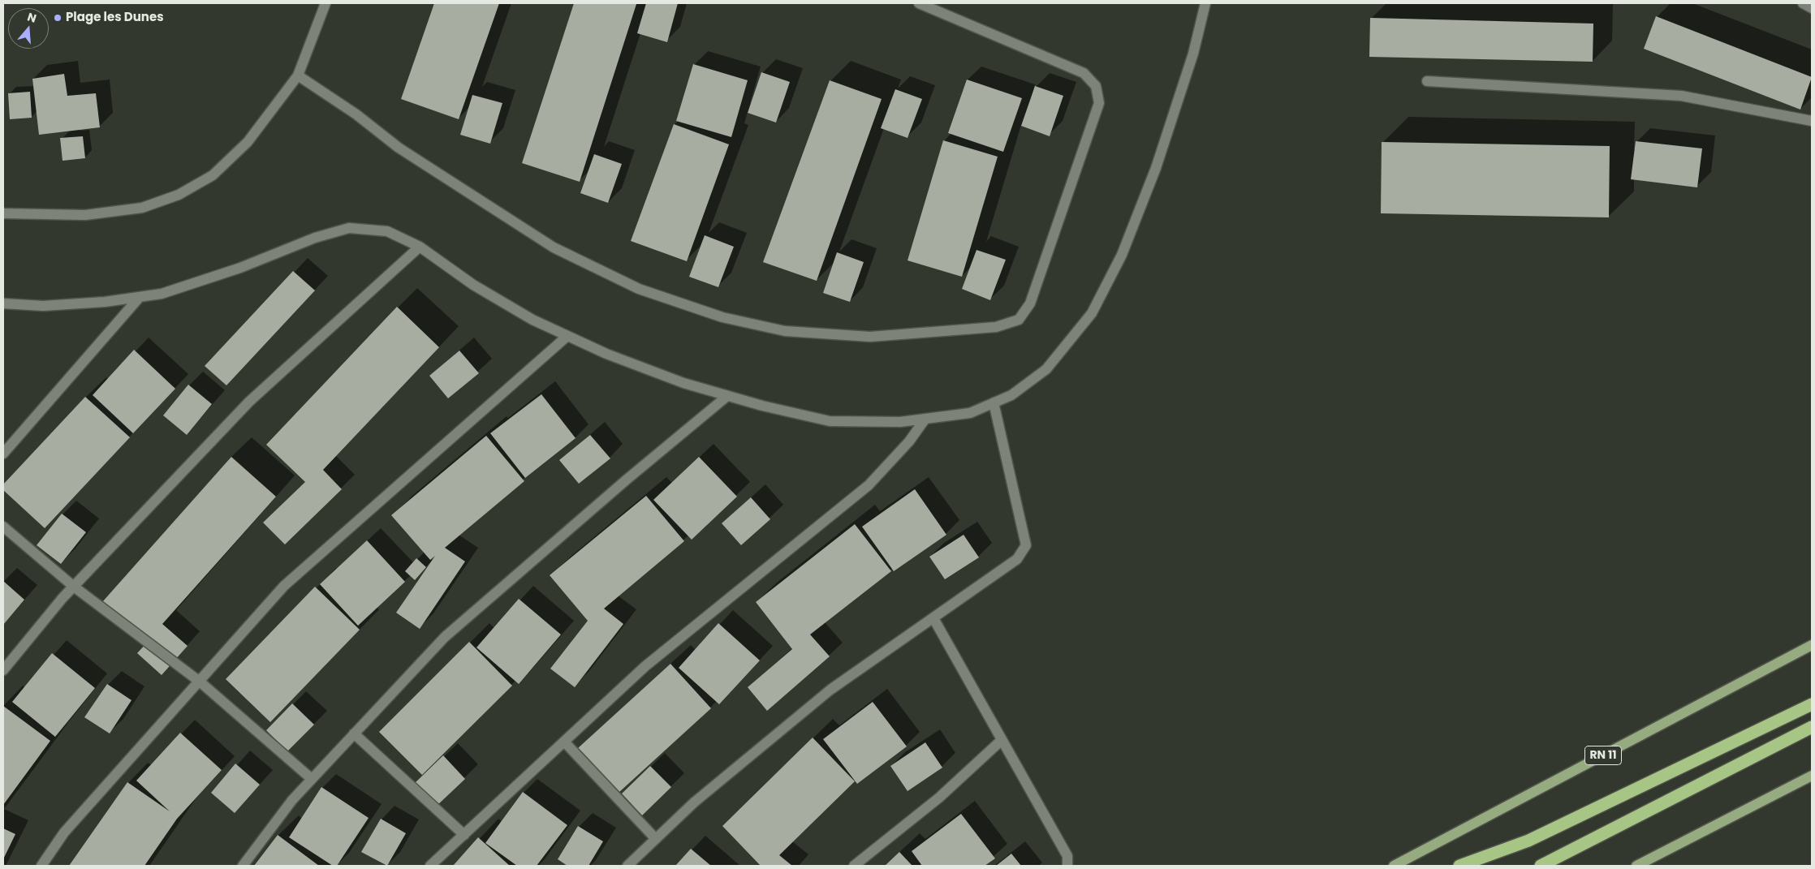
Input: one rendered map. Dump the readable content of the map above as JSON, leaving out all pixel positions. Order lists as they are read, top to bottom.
{
  "streets": {
    "main road": ["RN 11"]
  },
  "places": ["Plage les Dunes"],
  "north": "top"
}
